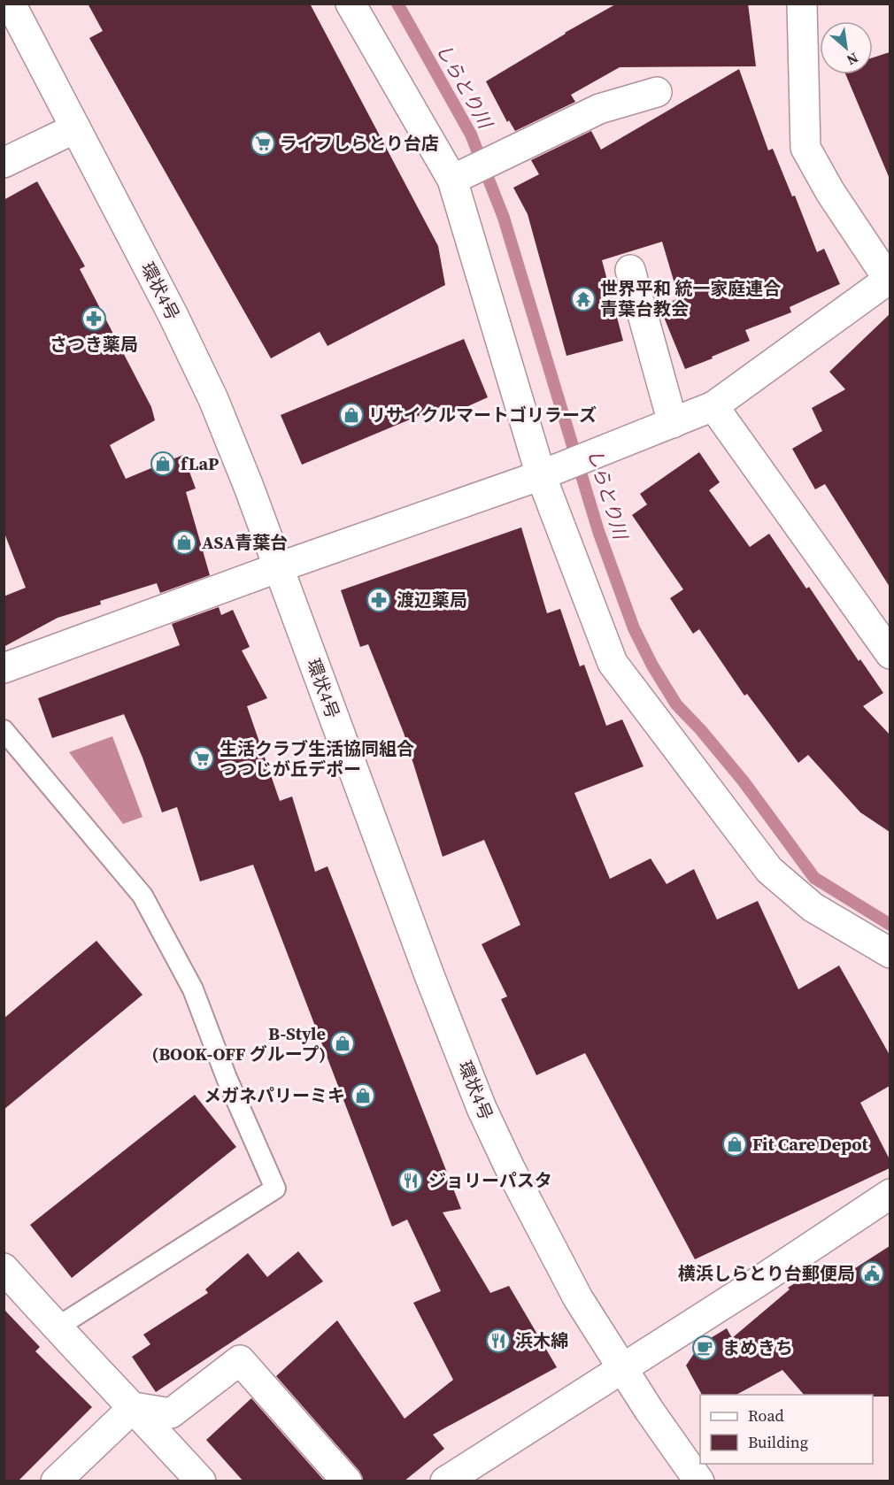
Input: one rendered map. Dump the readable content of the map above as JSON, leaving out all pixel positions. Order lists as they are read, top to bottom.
{
  "streets": {
    "street": ["環状4号"]
  },
  "water": ["しらとり川"],
  "places": {
    "supermarket": ["ライフしらとり台店", "生活クラブ生活協同組合 つつじが丘デポー"],
    "temple": ["世界平和 統一家庭連合 青葉台教会"],
    "pharmacy": ["さつき薬局", "渡辺薬局"],
    "shop": [
      "リサイクルマートゴリラーズ",
      "fLaP",
      "ASA青葉台",
      "B-Style (BOOK-OFF グループ)",
      "メガネパリーミキ",
      "Fit Care Depot"
    ],
    "restaurant": ["ジョリーパスタ", "浜木綿"],
    "public building": ["横浜しらとり台郵便局"],
    "cafe": ["まめきち"]
  },
  "legend": ["Road", "Building"],
  "north": "bottom right"
}
